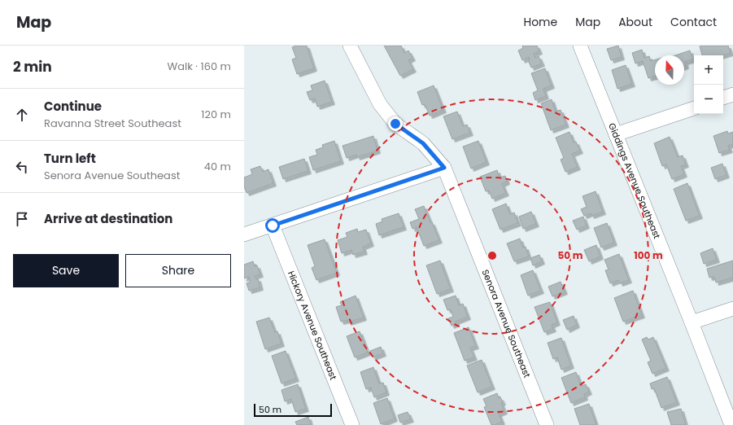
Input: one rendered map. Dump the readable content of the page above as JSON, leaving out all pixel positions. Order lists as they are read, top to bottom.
{
  "streets": {
    "street": ["Giddings Avenue Southeast", "Senora Avenue Southeast", "Hickory Avenue Southeast"]
  },
  "scale_bar": "50 m",
  "north": "top",
  "page": {
    "header": "Map",
    "nav": [
      "Home",
      "Map",
      "About",
      "Contact"
    ],
    "heading": ["2 min", "Walk · 160 m"],
    "map_buttons": ["+", "−"],
    "list": [
      ["Continue", "Ravanna Street Southeast", "120 m"],
      ["Turn left", "Senora Avenue Southeast", "40 m"],
      "Arrive at destination"
    ],
    "buttons": ["Save", "Share"],
    "scale": "50 m"
  },
  "rings": ["50 m", "100 m"]
}
